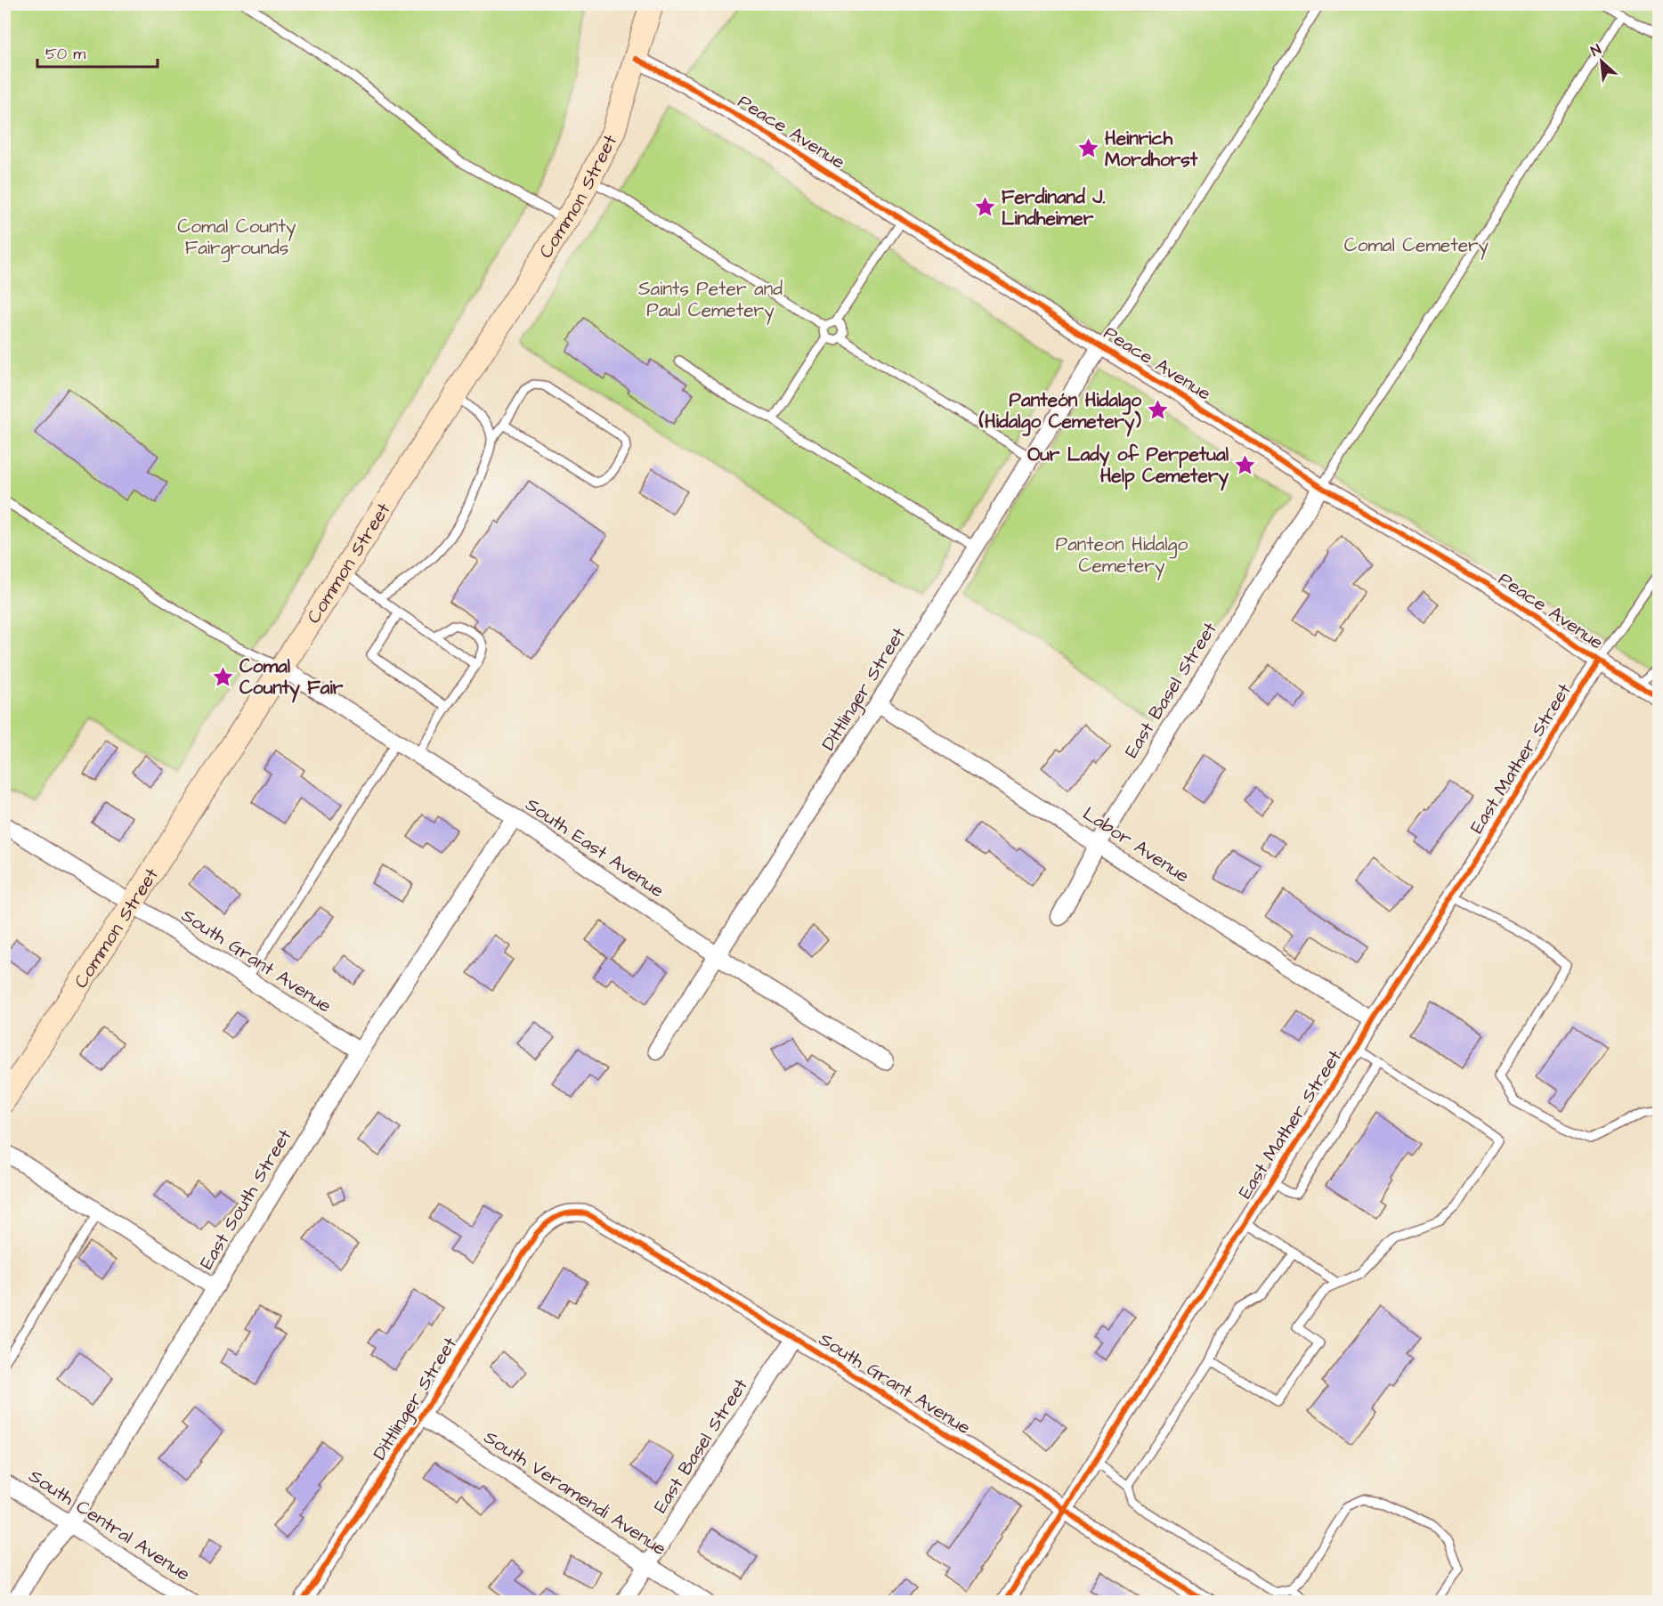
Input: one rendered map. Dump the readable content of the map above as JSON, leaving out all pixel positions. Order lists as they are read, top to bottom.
{
  "streets": {
    "main road": ["Common Street"],
    "street": [
      "Peace Avenue",
      "Dittlinger Street",
      "East Basel Street",
      "East Mather Street",
      "Labor Avenue",
      "South East Avenue",
      "South Grant Avenue",
      "East South Street",
      "South Veramendi Avenue",
      "South Central Avenue"
    ]
  },
  "crossings": [
    ["Peace Avenue", "Common Street"],
    ["Peace Avenue", "Dittlinger Street"],
    ["Peace Avenue", "East Basel Street"],
    ["Peace Avenue", "East Mather Street"],
    ["Common Street", "South East Avenue"],
    ["Common Street", "South Grant Avenue"],
    ["Dittlinger Street", "Labor Avenue"],
    ["Dittlinger Street", "South East Avenue"],
    ["Dittlinger Street", "South Grant Avenue"],
    ["Dittlinger Street", "South Veramendi Avenue"],
    ["East Basel Street", "Labor Avenue"],
    ["East Basel Street", "South Grant Avenue"],
    ["East Basel Street", "South Veramendi Avenue"],
    ["East Mather Street", "Labor Avenue"],
    ["East Mather Street", "South Grant Avenue"],
    ["South East Avenue", "East South Street"],
    ["South Grant Avenue", "East South Street"],
    ["East South Street", "South Central Avenue"]
  ],
  "parks": [
    "Comal County Fairgrounds",
    "Comal Cemetery",
    "Saints Peter and Paul Cemetery",
    "Panteon Hidalgo Cemetery"
  ],
  "places": {
    "place": [
      "Heinrich Mordhorst",
      "Ferdinand J. Lindheimer",
      "Panteón Hidalgo (Hidalgo Cemetery)",
      "Our Lady of Perpetual Help Cemetery",
      "Comal County Fair"
    ]
  },
  "scale_bar": "50 m",
  "north": "top left"
}
